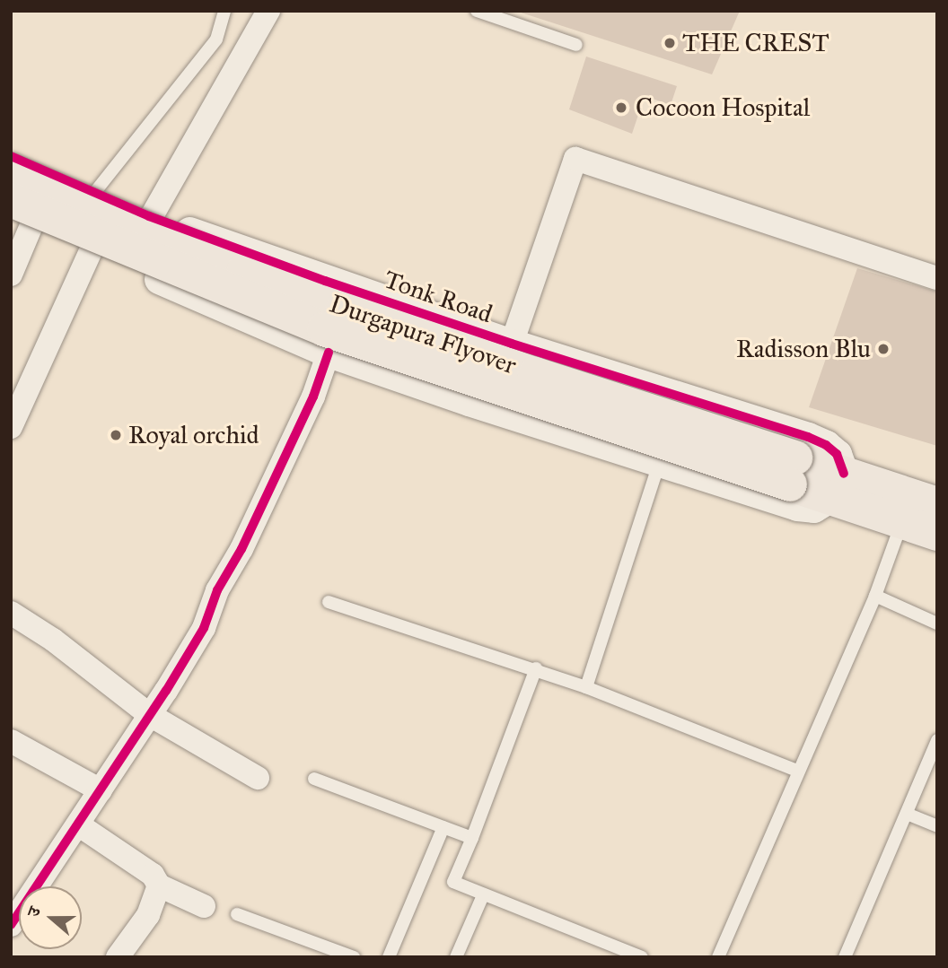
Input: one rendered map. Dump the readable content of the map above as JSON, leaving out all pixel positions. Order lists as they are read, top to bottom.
{
  "streets": {
    "main road": ["Durgapura Flyover"],
    "street": ["Tonk Road"]
  },
  "crossings": [
    ["Tonk Road", "Durgapura Flyover"]
  ],
  "places": [
    "THE CREST",
    "Cocoon Hospital",
    "Radisson Blu",
    "Royal orchid"
  ],
  "north": "left"
}
